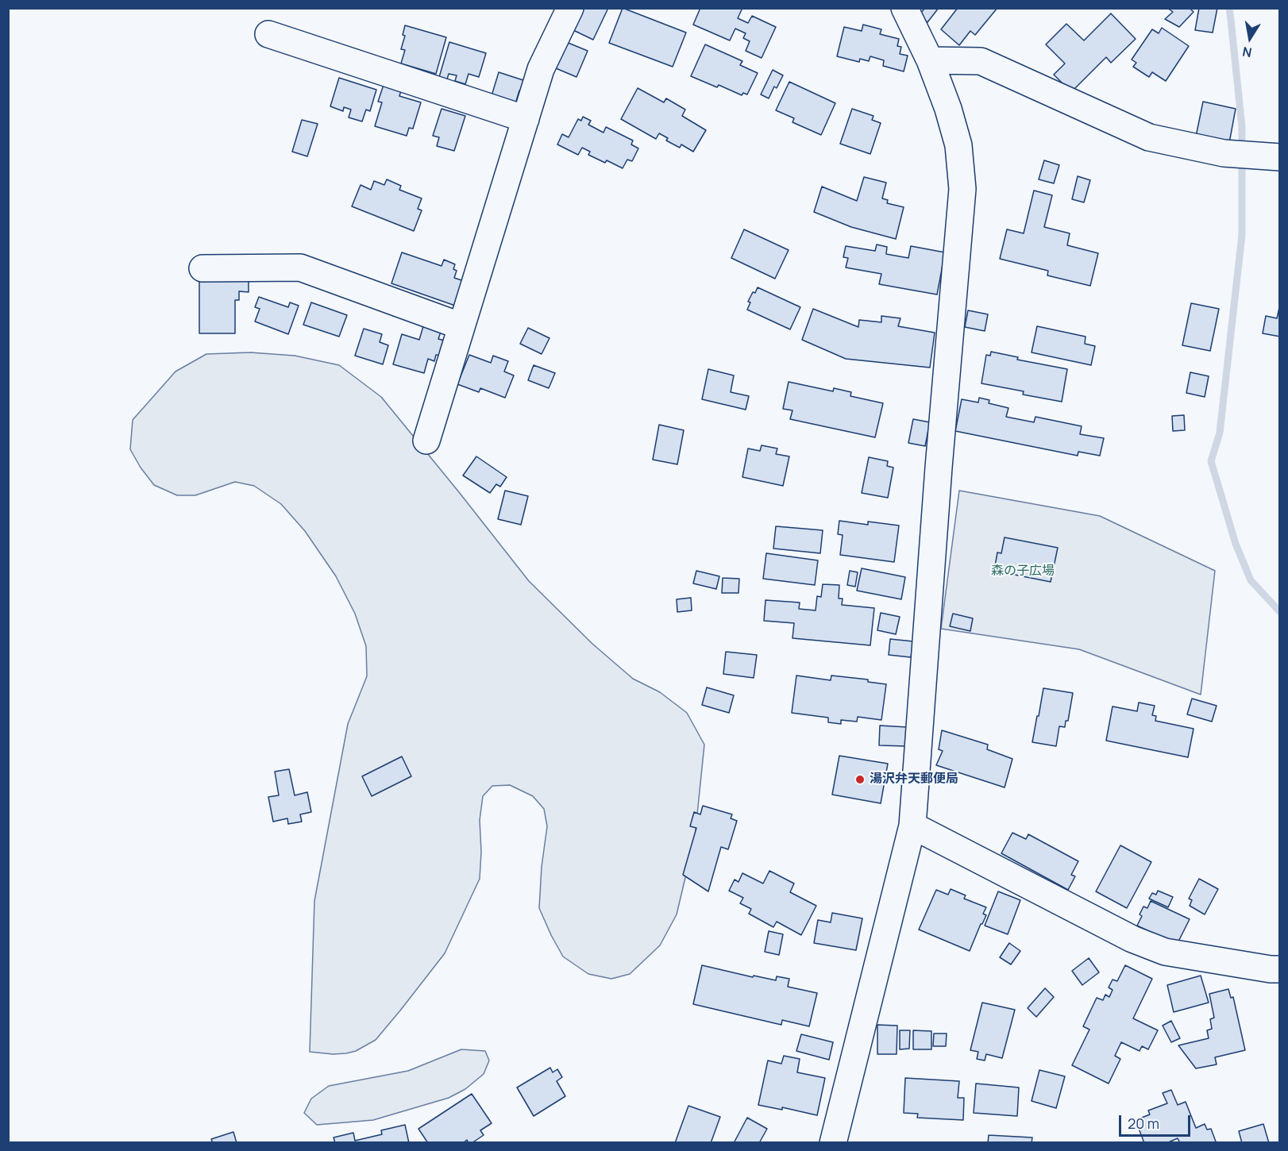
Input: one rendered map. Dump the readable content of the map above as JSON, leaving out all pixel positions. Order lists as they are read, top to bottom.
{
  "parks": ["森の子広場"],
  "places": ["湯沢弁天郵便局"],
  "scale_bar": "20 m",
  "north": "bottom"
}
